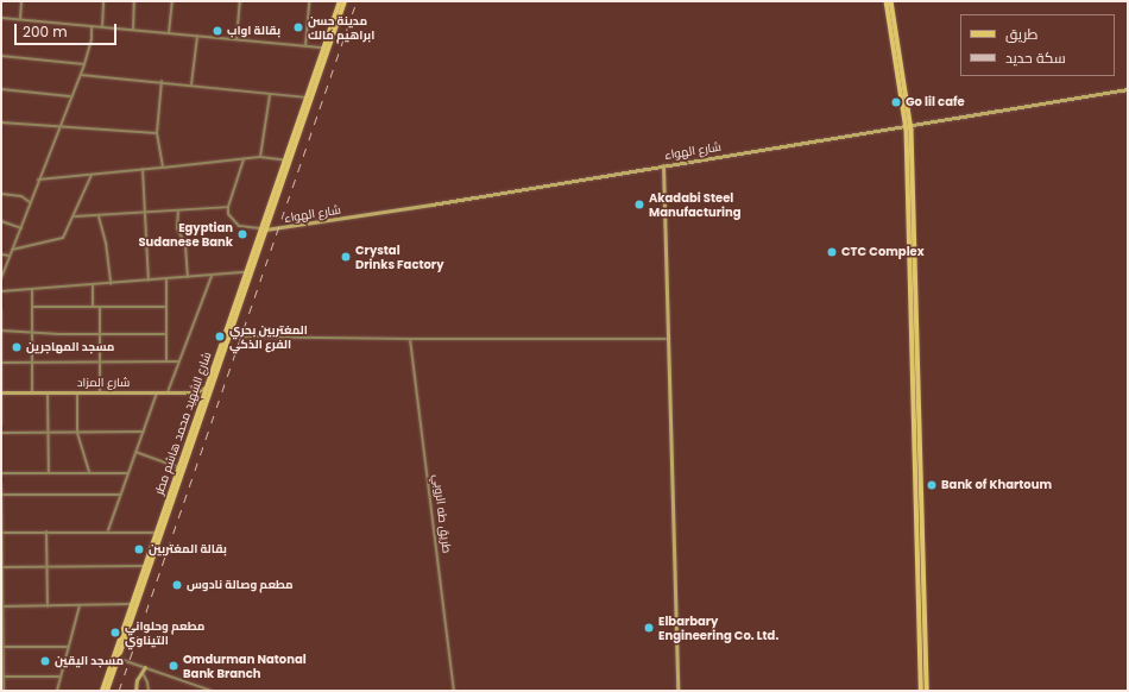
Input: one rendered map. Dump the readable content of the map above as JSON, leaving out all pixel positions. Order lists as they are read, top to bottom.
{
  "streets": {
    "main road": ["شارع الشهيد محمد هاشم مطر"],
    "street": ["شارع الهواء", "شارع المزاد", "طريق طه الروبي"]
  },
  "crossings": [
    ["شارع الهواء", "شارع الشهيد محمد هاشم مطر"],
    ["شارع المزاد", "شارع الشهيد محمد هاشم مطر"]
  ],
  "places": [
    "مدينة حسن ابراهيم مالك",
    "بقالة اواب",
    "Go lil cafe",
    "Akadabi Steel Manufacturing",
    "Egyptian Sudanese Bank",
    "CTC Complex",
    "Crystal Drinks Factory",
    "المغتربين بحري الفرع الذكي",
    "مسجد المهاجرين",
    "Bank of Khartoum",
    "بقالة المغتربين",
    "مطعم وصالة نادوس",
    "Elbarbary Engineering Co. Ltd.",
    "مطعم وحلواني التيناوي",
    "مسجد اليقين",
    "Omdurman Natonal Bank Branch"
  ],
  "legend": ["طريق", "سكة حديد"],
  "scale_bar": "200 m"
}
